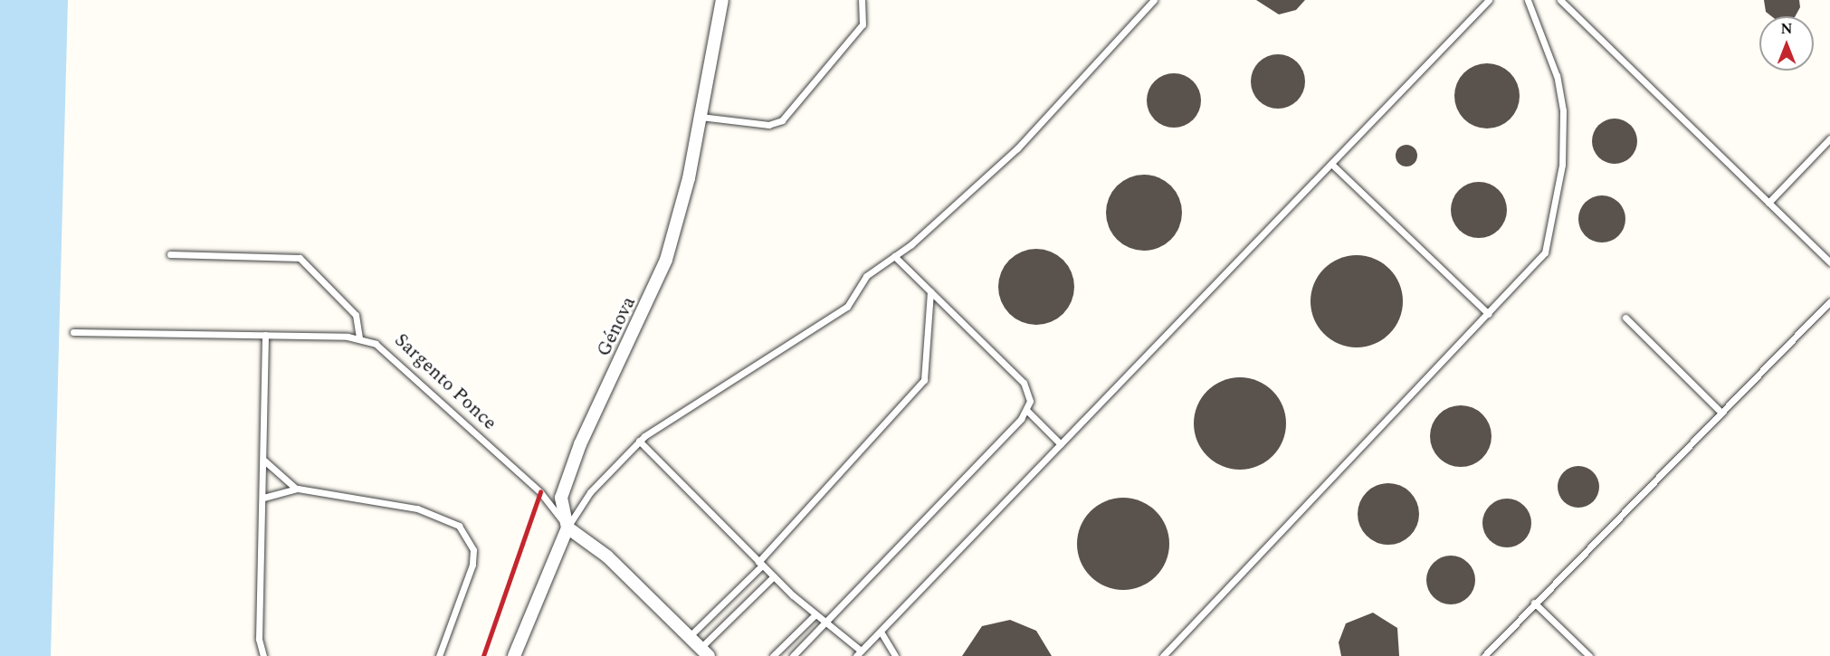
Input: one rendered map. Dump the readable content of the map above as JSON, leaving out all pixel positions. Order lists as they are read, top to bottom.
{
  "streets": {
    "street": ["Génova", "Sargento Ponce"]
  },
  "crossings": [
    ["Génova", "Sargento Ponce"]
  ],
  "north": "top"
}
